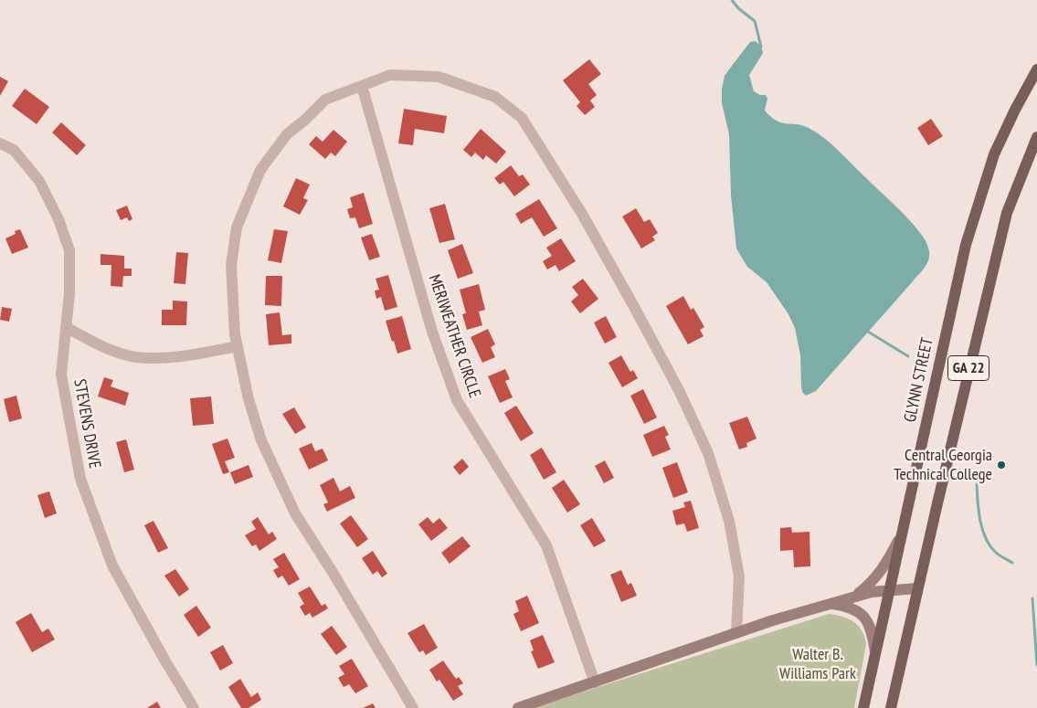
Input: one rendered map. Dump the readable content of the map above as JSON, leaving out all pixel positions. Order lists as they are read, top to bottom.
{
  "streets": {
    "main road": ["GA 22", "GLYNN STREET"],
    "street": ["MERIWEATHER CIRCLE", "STEVENS DRIVE"]
  },
  "parks": ["Walter B. Williams Park"],
  "places": ["Central Georgia Technical College"]
}
